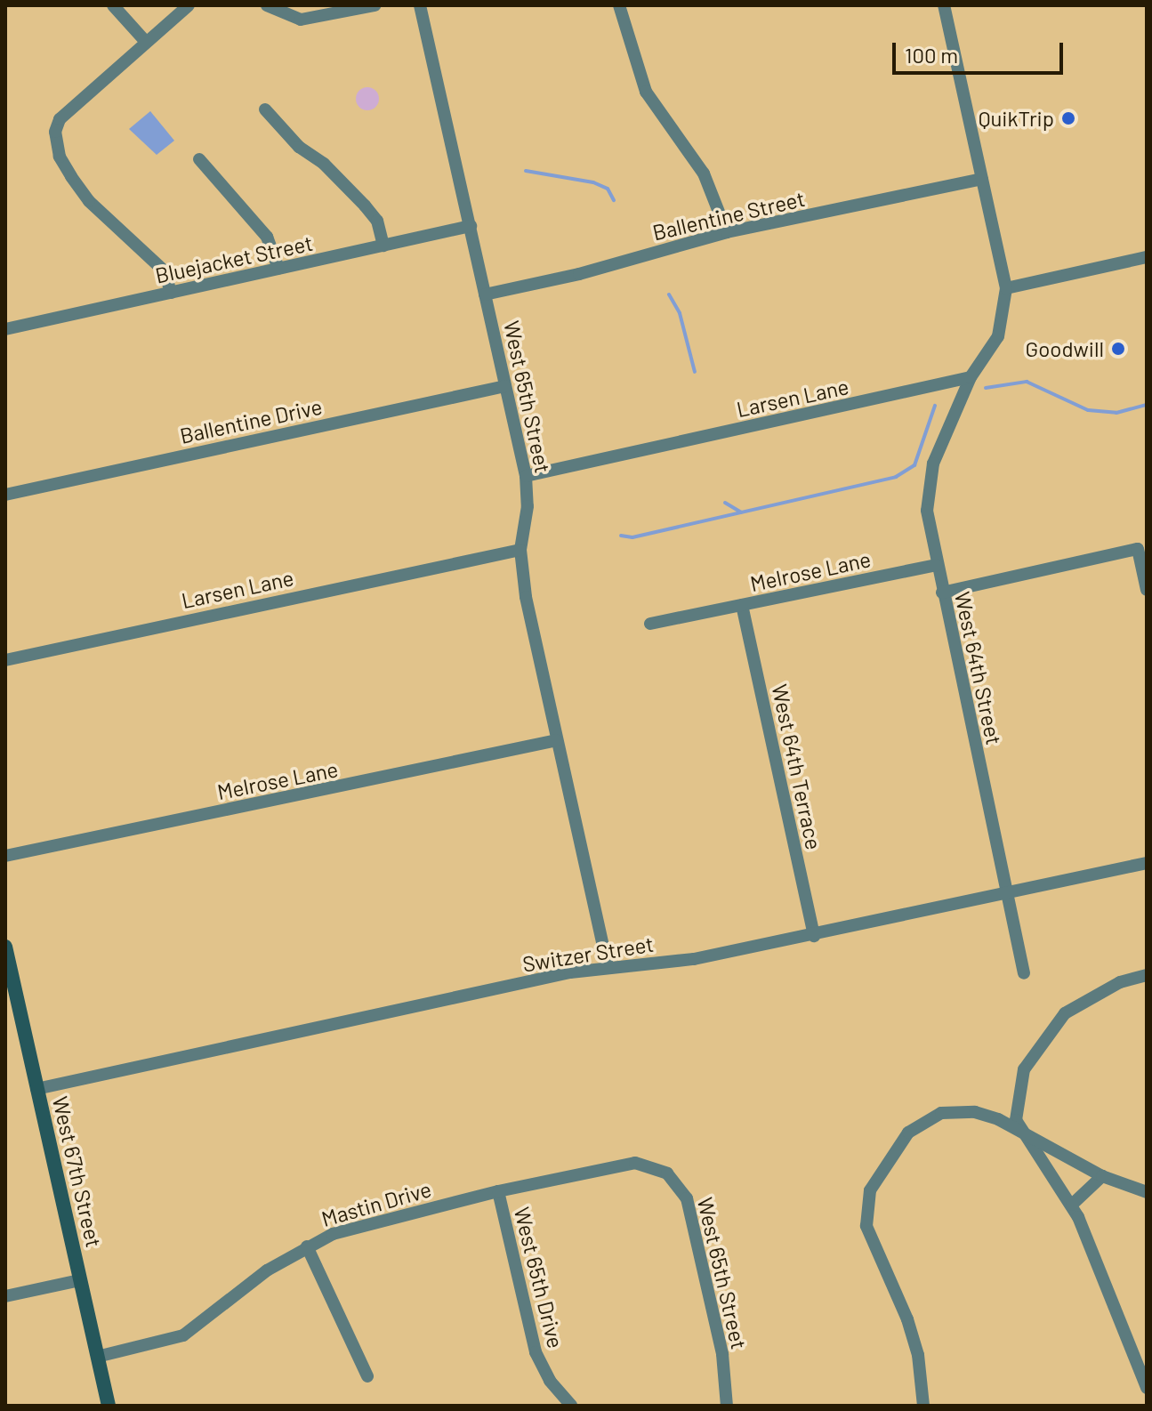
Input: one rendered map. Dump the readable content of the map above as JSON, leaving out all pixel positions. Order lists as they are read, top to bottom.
{
  "streets": {
    "street": [
      "Ballentine Street",
      "Bluejacket Street",
      "West 65th Street",
      "Larsen Lane",
      "Ballentine Drive",
      "Melrose Lane",
      "West 64th Street",
      "West 64th Terrace",
      "Switzer Street",
      "West 67th Street",
      "Mastin Drive",
      "West 65th Drive"
    ]
  },
  "crossings": [
    ["Ballentine Street", "West 65th Street"],
    ["Bluejacket Street", "West 65th Street"],
    ["West 65th Street", "Larsen Lane"],
    ["West 65th Street", "Ballentine Drive"],
    ["West 65th Street", "Melrose Lane"],
    ["West 65th Street", "Switzer Street"],
    ["West 65th Street", "Mastin Drive"],
    ["Larsen Lane", "West 64th Street"],
    ["Melrose Lane", "West 64th Street"],
    ["Melrose Lane", "West 64th Terrace"],
    ["West 64th Street", "Switzer Street"],
    ["West 64th Terrace", "Switzer Street"],
    ["Switzer Street", "West 67th Street"],
    ["West 67th Street", "Mastin Drive"],
    ["Mastin Drive", "West 65th Drive"]
  ],
  "places": ["QuikTrip", "Goodwill"],
  "scale_bar": "100 m"
}
